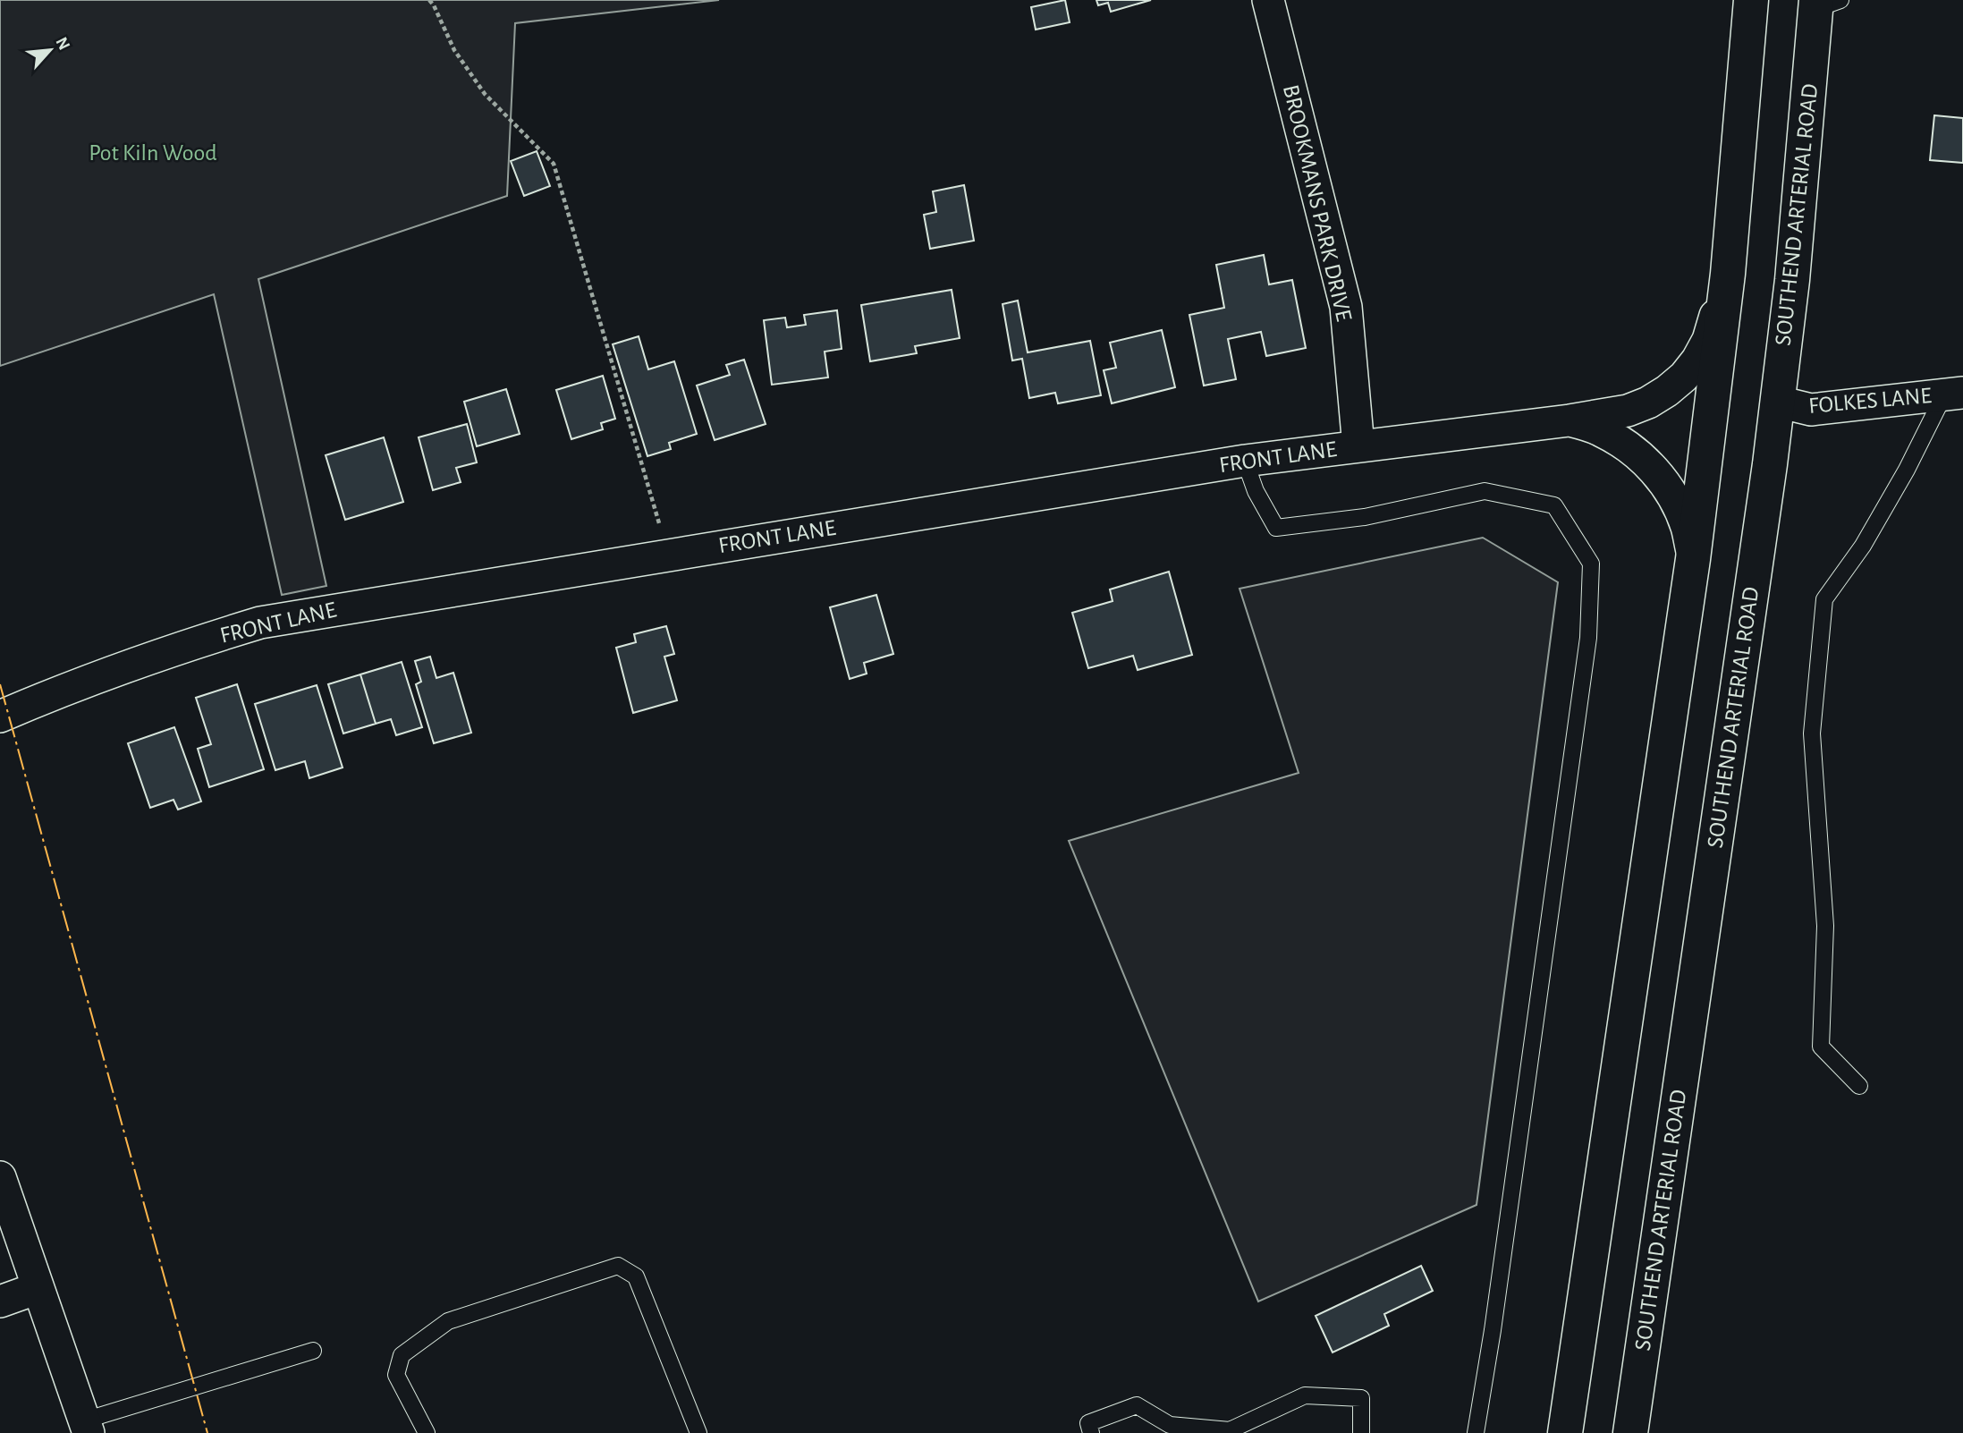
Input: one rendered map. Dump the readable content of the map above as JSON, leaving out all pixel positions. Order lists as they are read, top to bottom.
{
  "streets": {
    "highway": ["SOUTHEND ARTERIAL ROAD"],
    "street": ["BROOKMANS PARK DRIVE", "FOLKES LANE", "FRONT LANE"]
  },
  "crossings": [
    ["BROOKMANS PARK DRIVE", "FRONT LANE"],
    ["SOUTHEND ARTERIAL ROAD", "FOLKES LANE"]
  ],
  "parks": ["Pot Kiln Wood"],
  "north": "top right"
}
